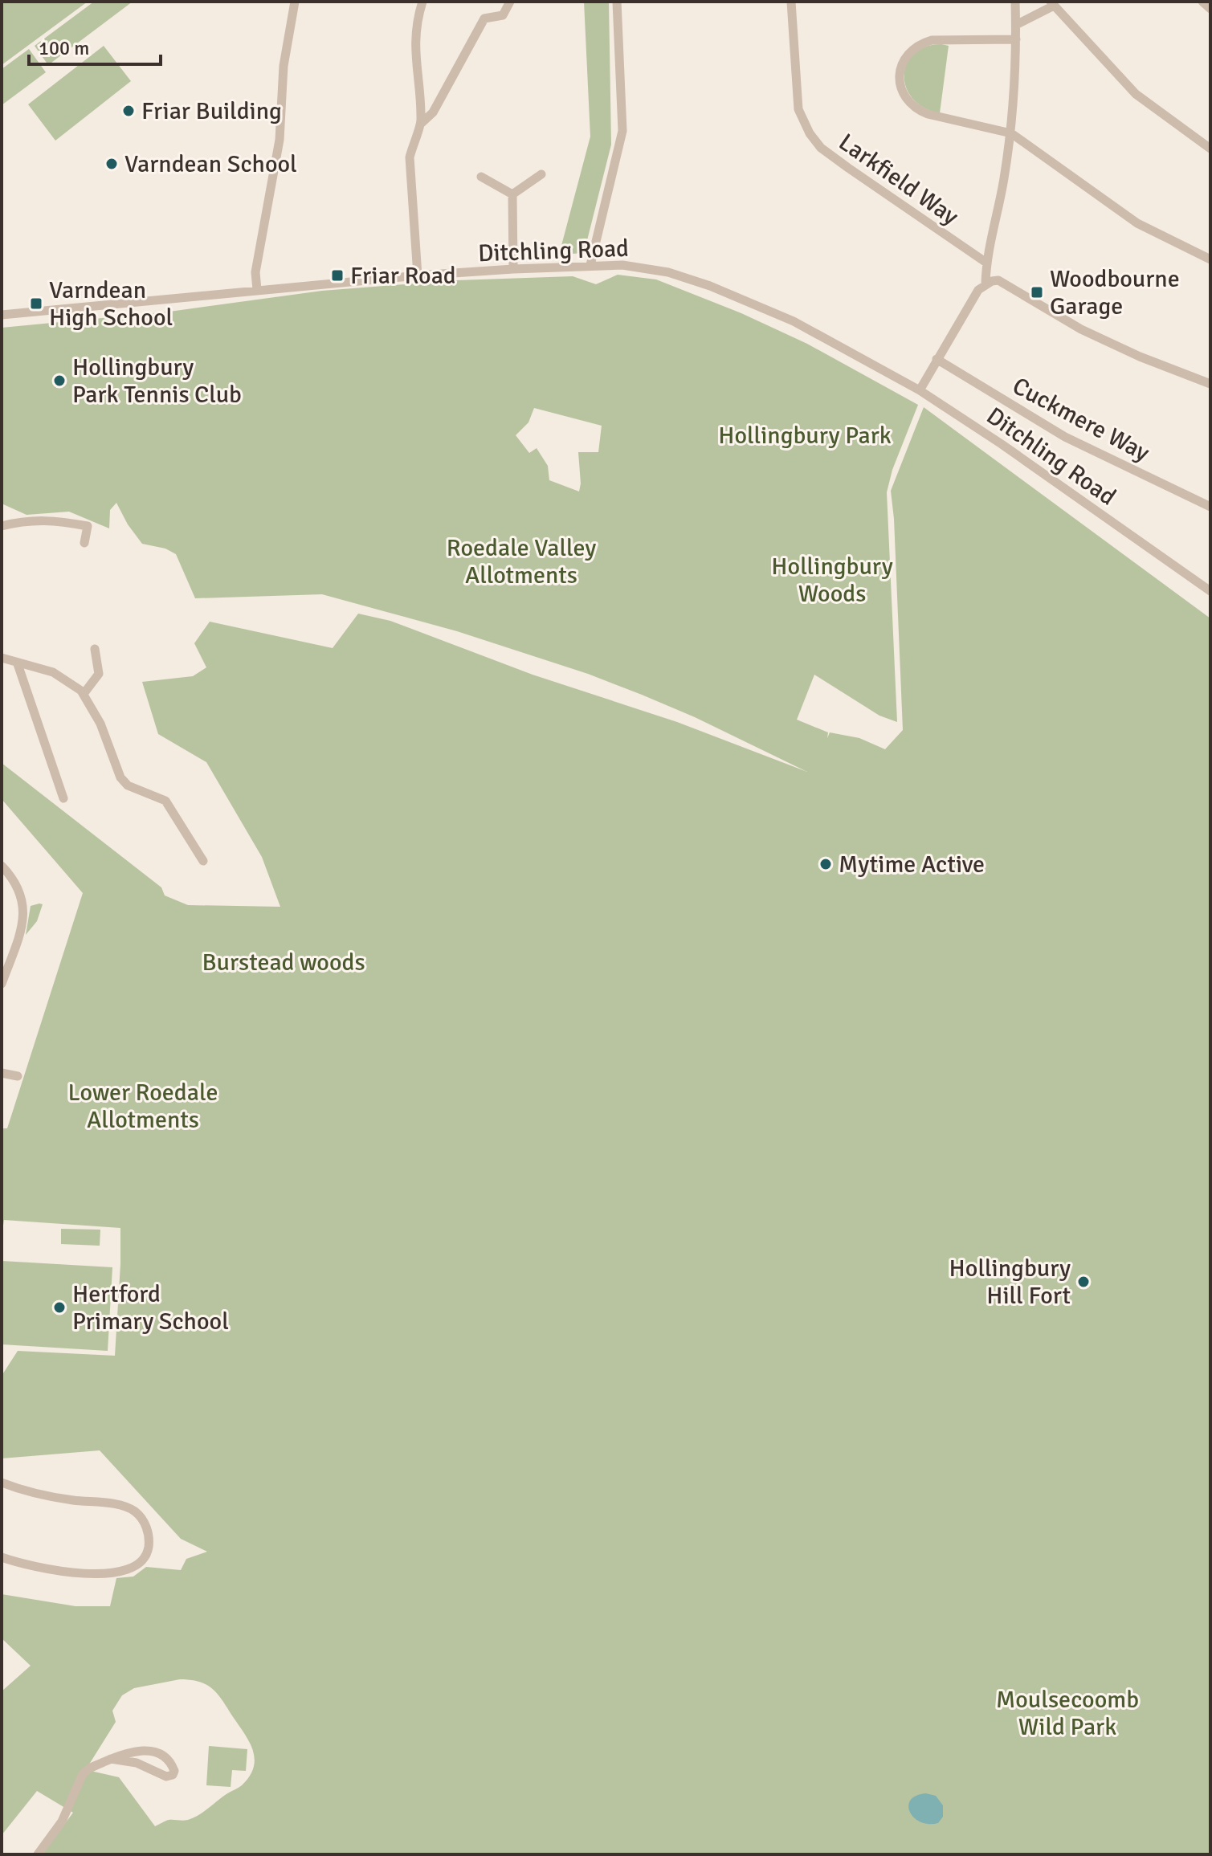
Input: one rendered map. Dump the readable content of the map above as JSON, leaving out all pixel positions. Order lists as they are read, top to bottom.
{
  "streets": {
    "street": ["Larkfield Way", "Ditchling Road", "Cuckmere Way"]
  },
  "parks": [
    "Hollingbury Park",
    "Roedale Valley Allotments",
    "Hollingbury Woods",
    "Burstead woods",
    "Lower Roedale Allotments",
    "Moulsecoomb Wild Park"
  ],
  "places": {
    "other": [
      "Friar Building",
      "Varndean School",
      "Hollingbury Park Tennis Club",
      "Mytime Active",
      "Hollingbury Hill Fort",
      "Hertford Primary School"
    ],
    "transit": ["Friar Road", "Woodbourne Garage", "Varndean High School"]
  },
  "scale_bar": "100 m"
}
